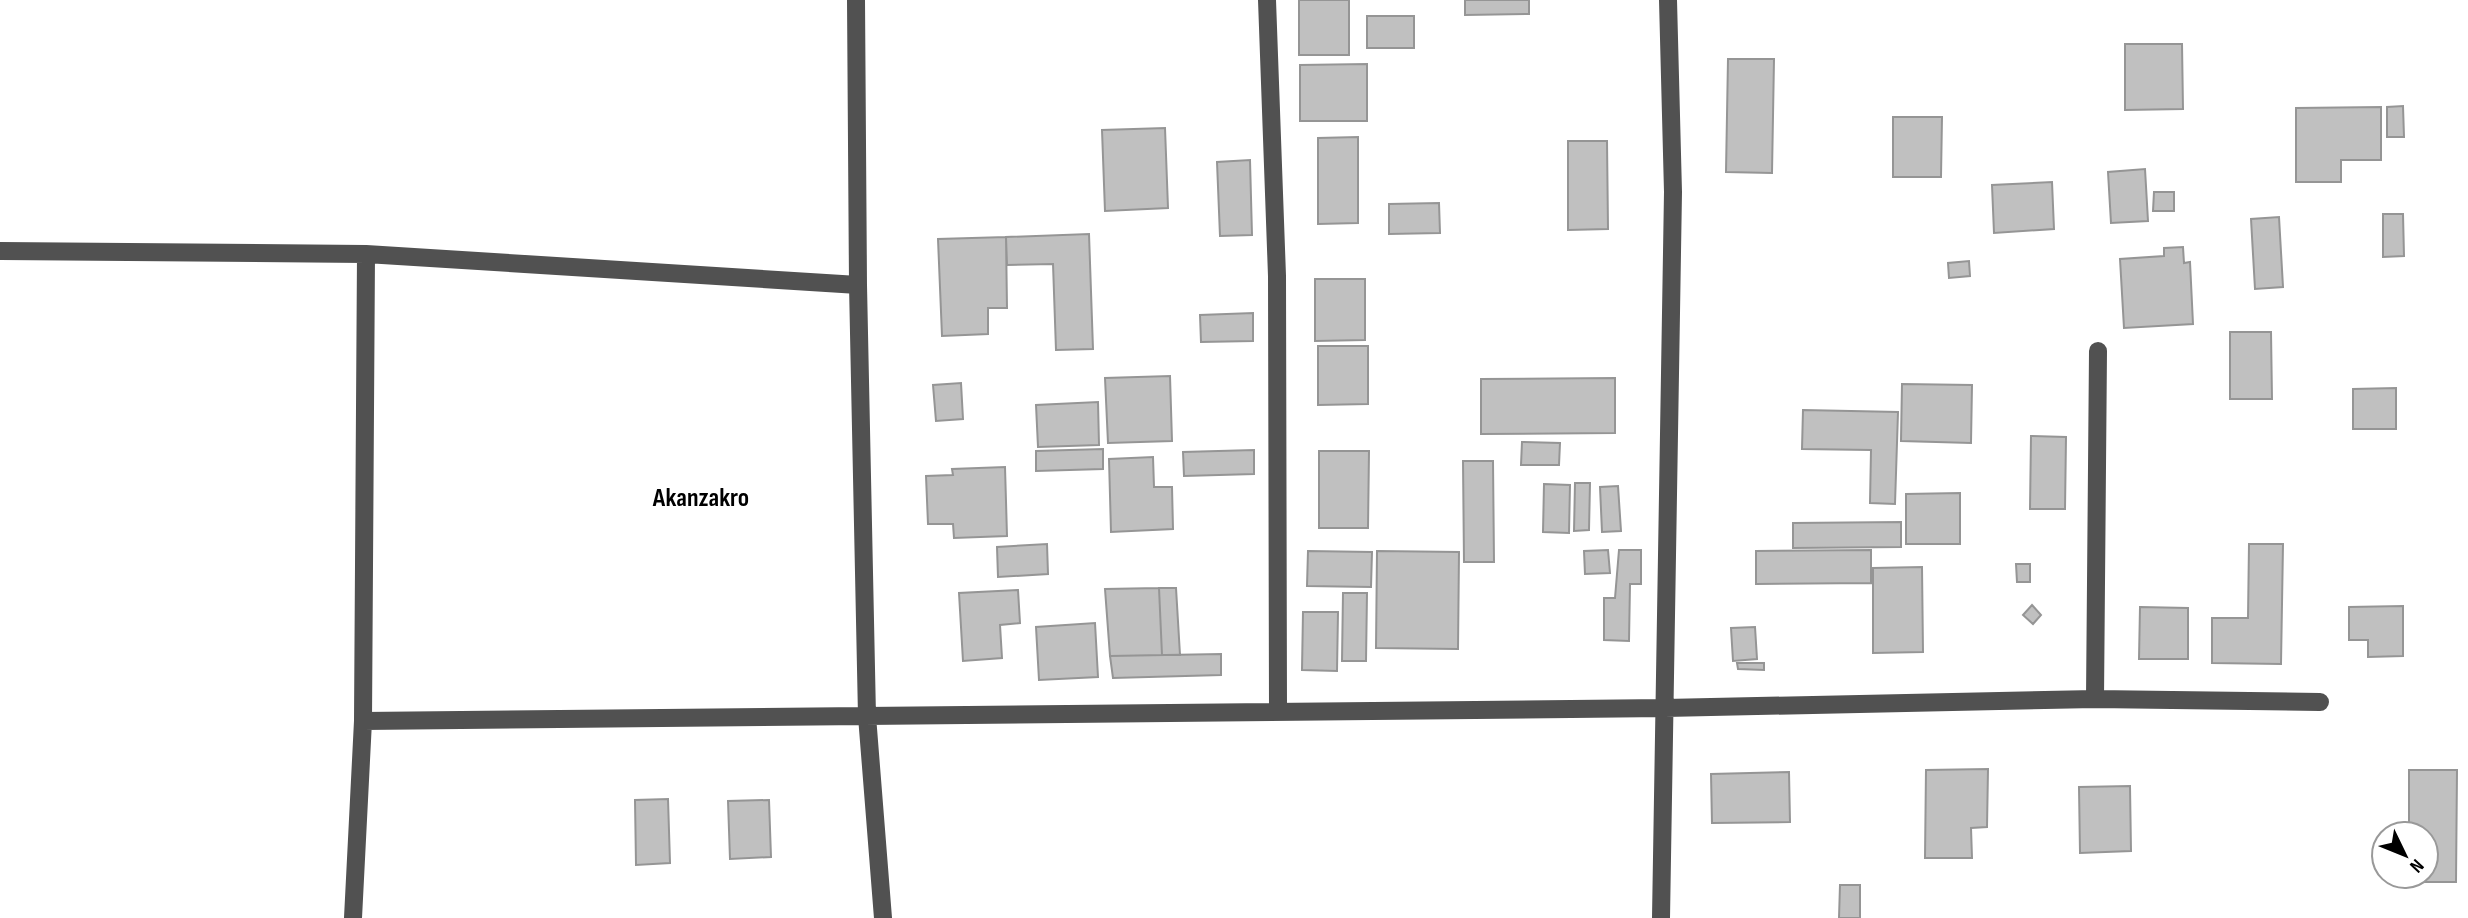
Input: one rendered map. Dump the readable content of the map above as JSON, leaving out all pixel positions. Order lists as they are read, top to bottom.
{
  "districts": ["Akanzakro"],
  "north": "bottom right"
}
